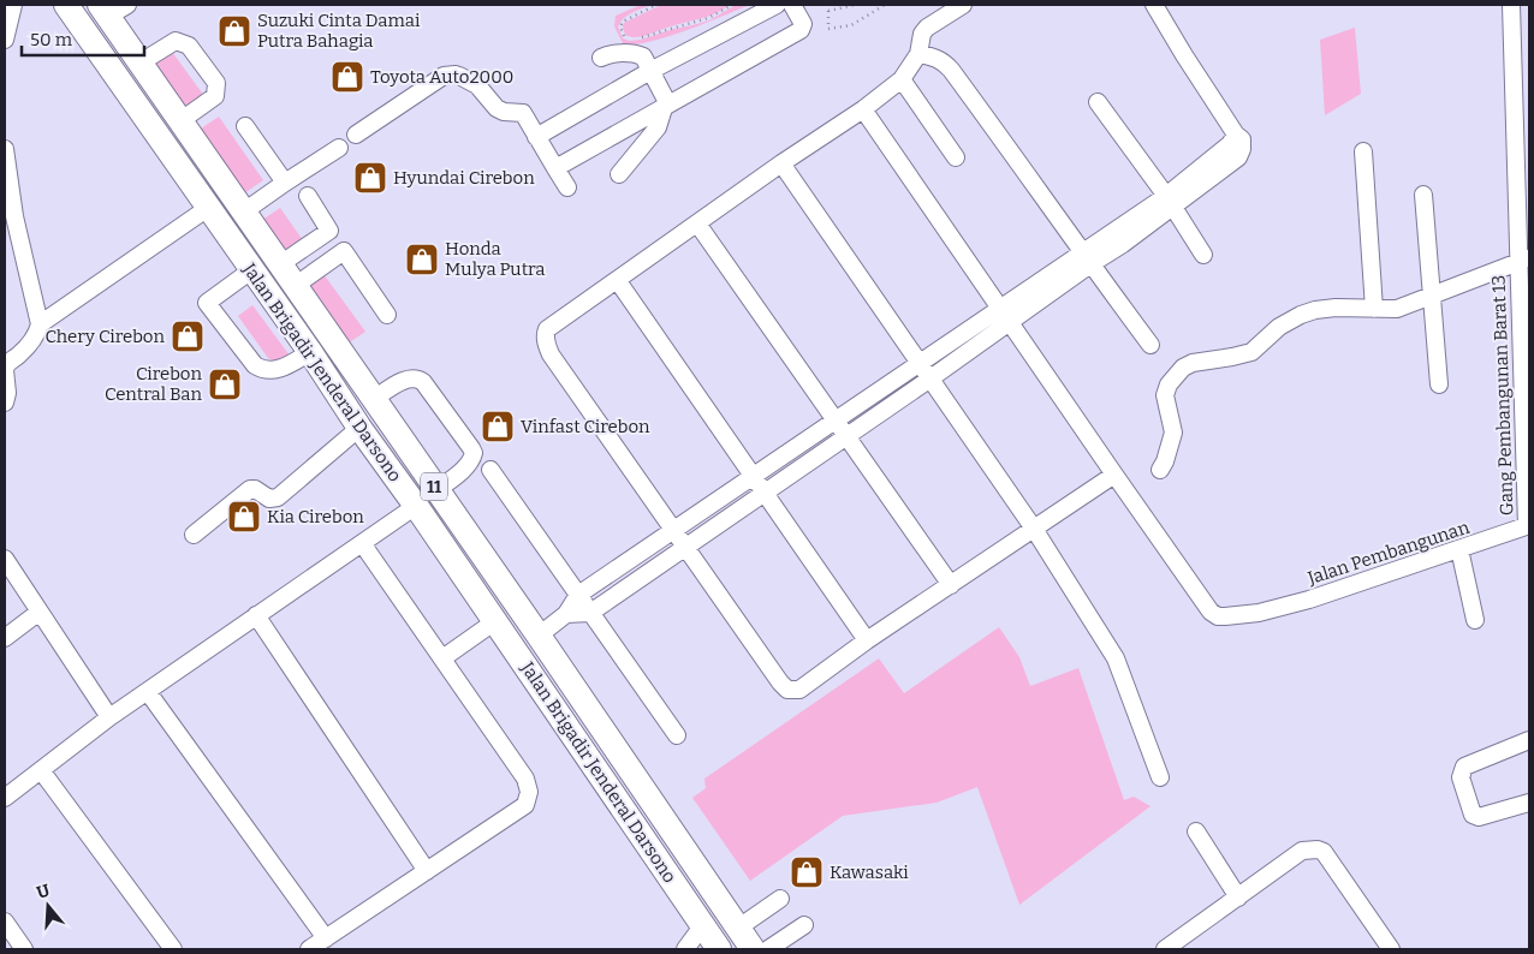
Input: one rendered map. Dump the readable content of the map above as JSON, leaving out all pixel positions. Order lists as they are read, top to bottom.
{
  "streets": {
    "highway": ["Jalan Brigadir Jenderal Darsono", "11"],
    "street": ["Gang Pembangunan Barat 13", "Jalan Pembangunan"]
  },
  "crossings": [
    ["Gang Pembangunan Barat 13", "Jalan Pembangunan"]
  ],
  "places": {
    "shop": [
      "Suzuki Cinta Damai Putra Bahagia",
      "Toyota Auto2000",
      "Hyundai Cirebon",
      "Honda Mulya Putra",
      "Chery Cirebon",
      "Cirebon Central Ban",
      "Vinfast Cirebon",
      "Kia Cirebon",
      "Kawasaki"
    ]
  },
  "scale_bar": "50 m",
  "north": "top"
}
